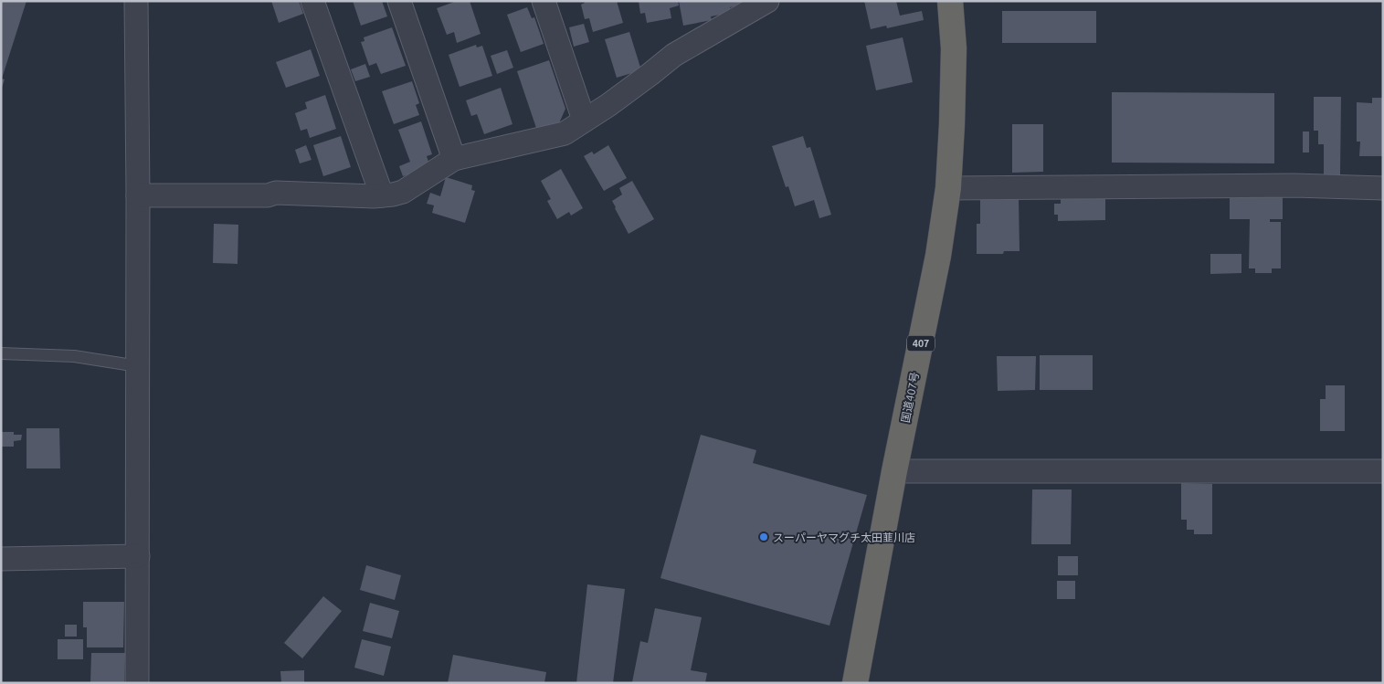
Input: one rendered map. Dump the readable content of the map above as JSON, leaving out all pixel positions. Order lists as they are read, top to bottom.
{
  "streets": {
    "highway": ["407", "国道407号"]
  },
  "places": ["スーパーヤマグチ太田韮川店"]
}
